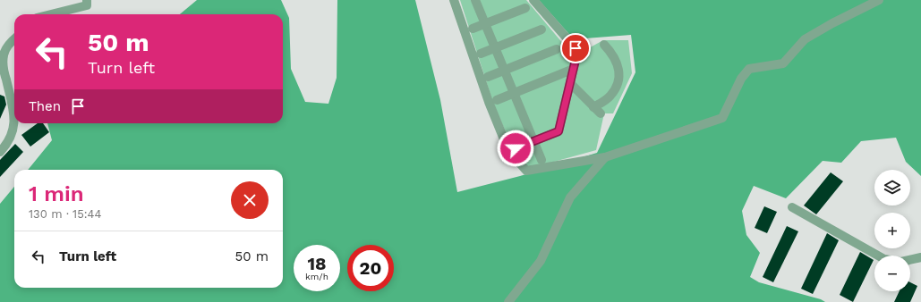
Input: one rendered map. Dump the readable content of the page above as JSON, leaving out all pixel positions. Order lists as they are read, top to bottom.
{
  "page": {
    "turn": ["50 m", "Turn left"],
    "then": "Then",
    "map_buttons": ["+", "−"],
    "heading": ["1 min", "130 m · 15:44"],
    "list": [
      {
        "name": "Turn left",
        "value": "50 m"
      }
    ],
    "speed": "18 km/h",
    "limit": "20"
  }
}
